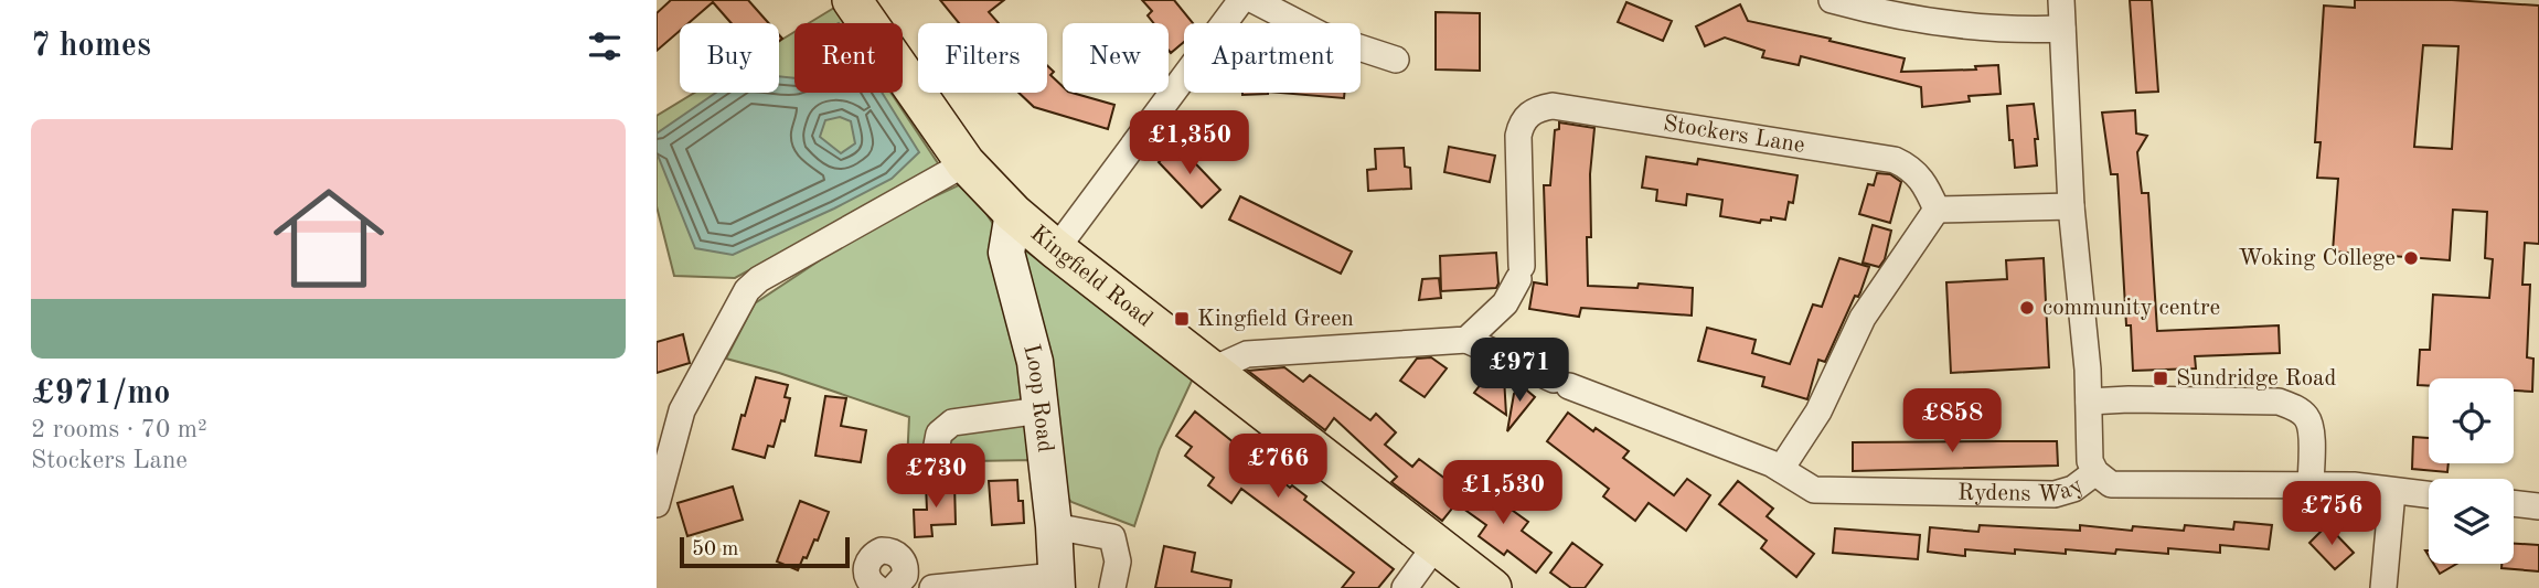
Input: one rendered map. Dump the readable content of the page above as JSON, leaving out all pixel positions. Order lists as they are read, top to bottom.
{
  "streets": {
    "main road": ["Kingfield Road", "Loop Road"],
    "street": ["Stockers Lane", "Rydens Way"]
  },
  "crossings": [
    ["Kingfield Road", "Loop Road"]
  ],
  "places": {
    "other": ["Woking College", "community centre"],
    "transit": ["Kingfield Green", "Sundridge Road"]
  },
  "scale_bar": "50 m",
  "page": {
    "heading": "7 homes",
    "chip": [
      "Buy",
      "Rent",
      "Filters",
      "New",
      "Apartment"
    ],
    "list": [
      {
        "name": "£971/mo",
        "note": "2 rooms · 70 m² · Stockers Lane"
      }
    ],
    "price": [
      "£1,350",
      "£971",
      "£858",
      "£766",
      "£730",
      "£1,530",
      "£756"
    ],
    "scale": "50 m"
  }
}
